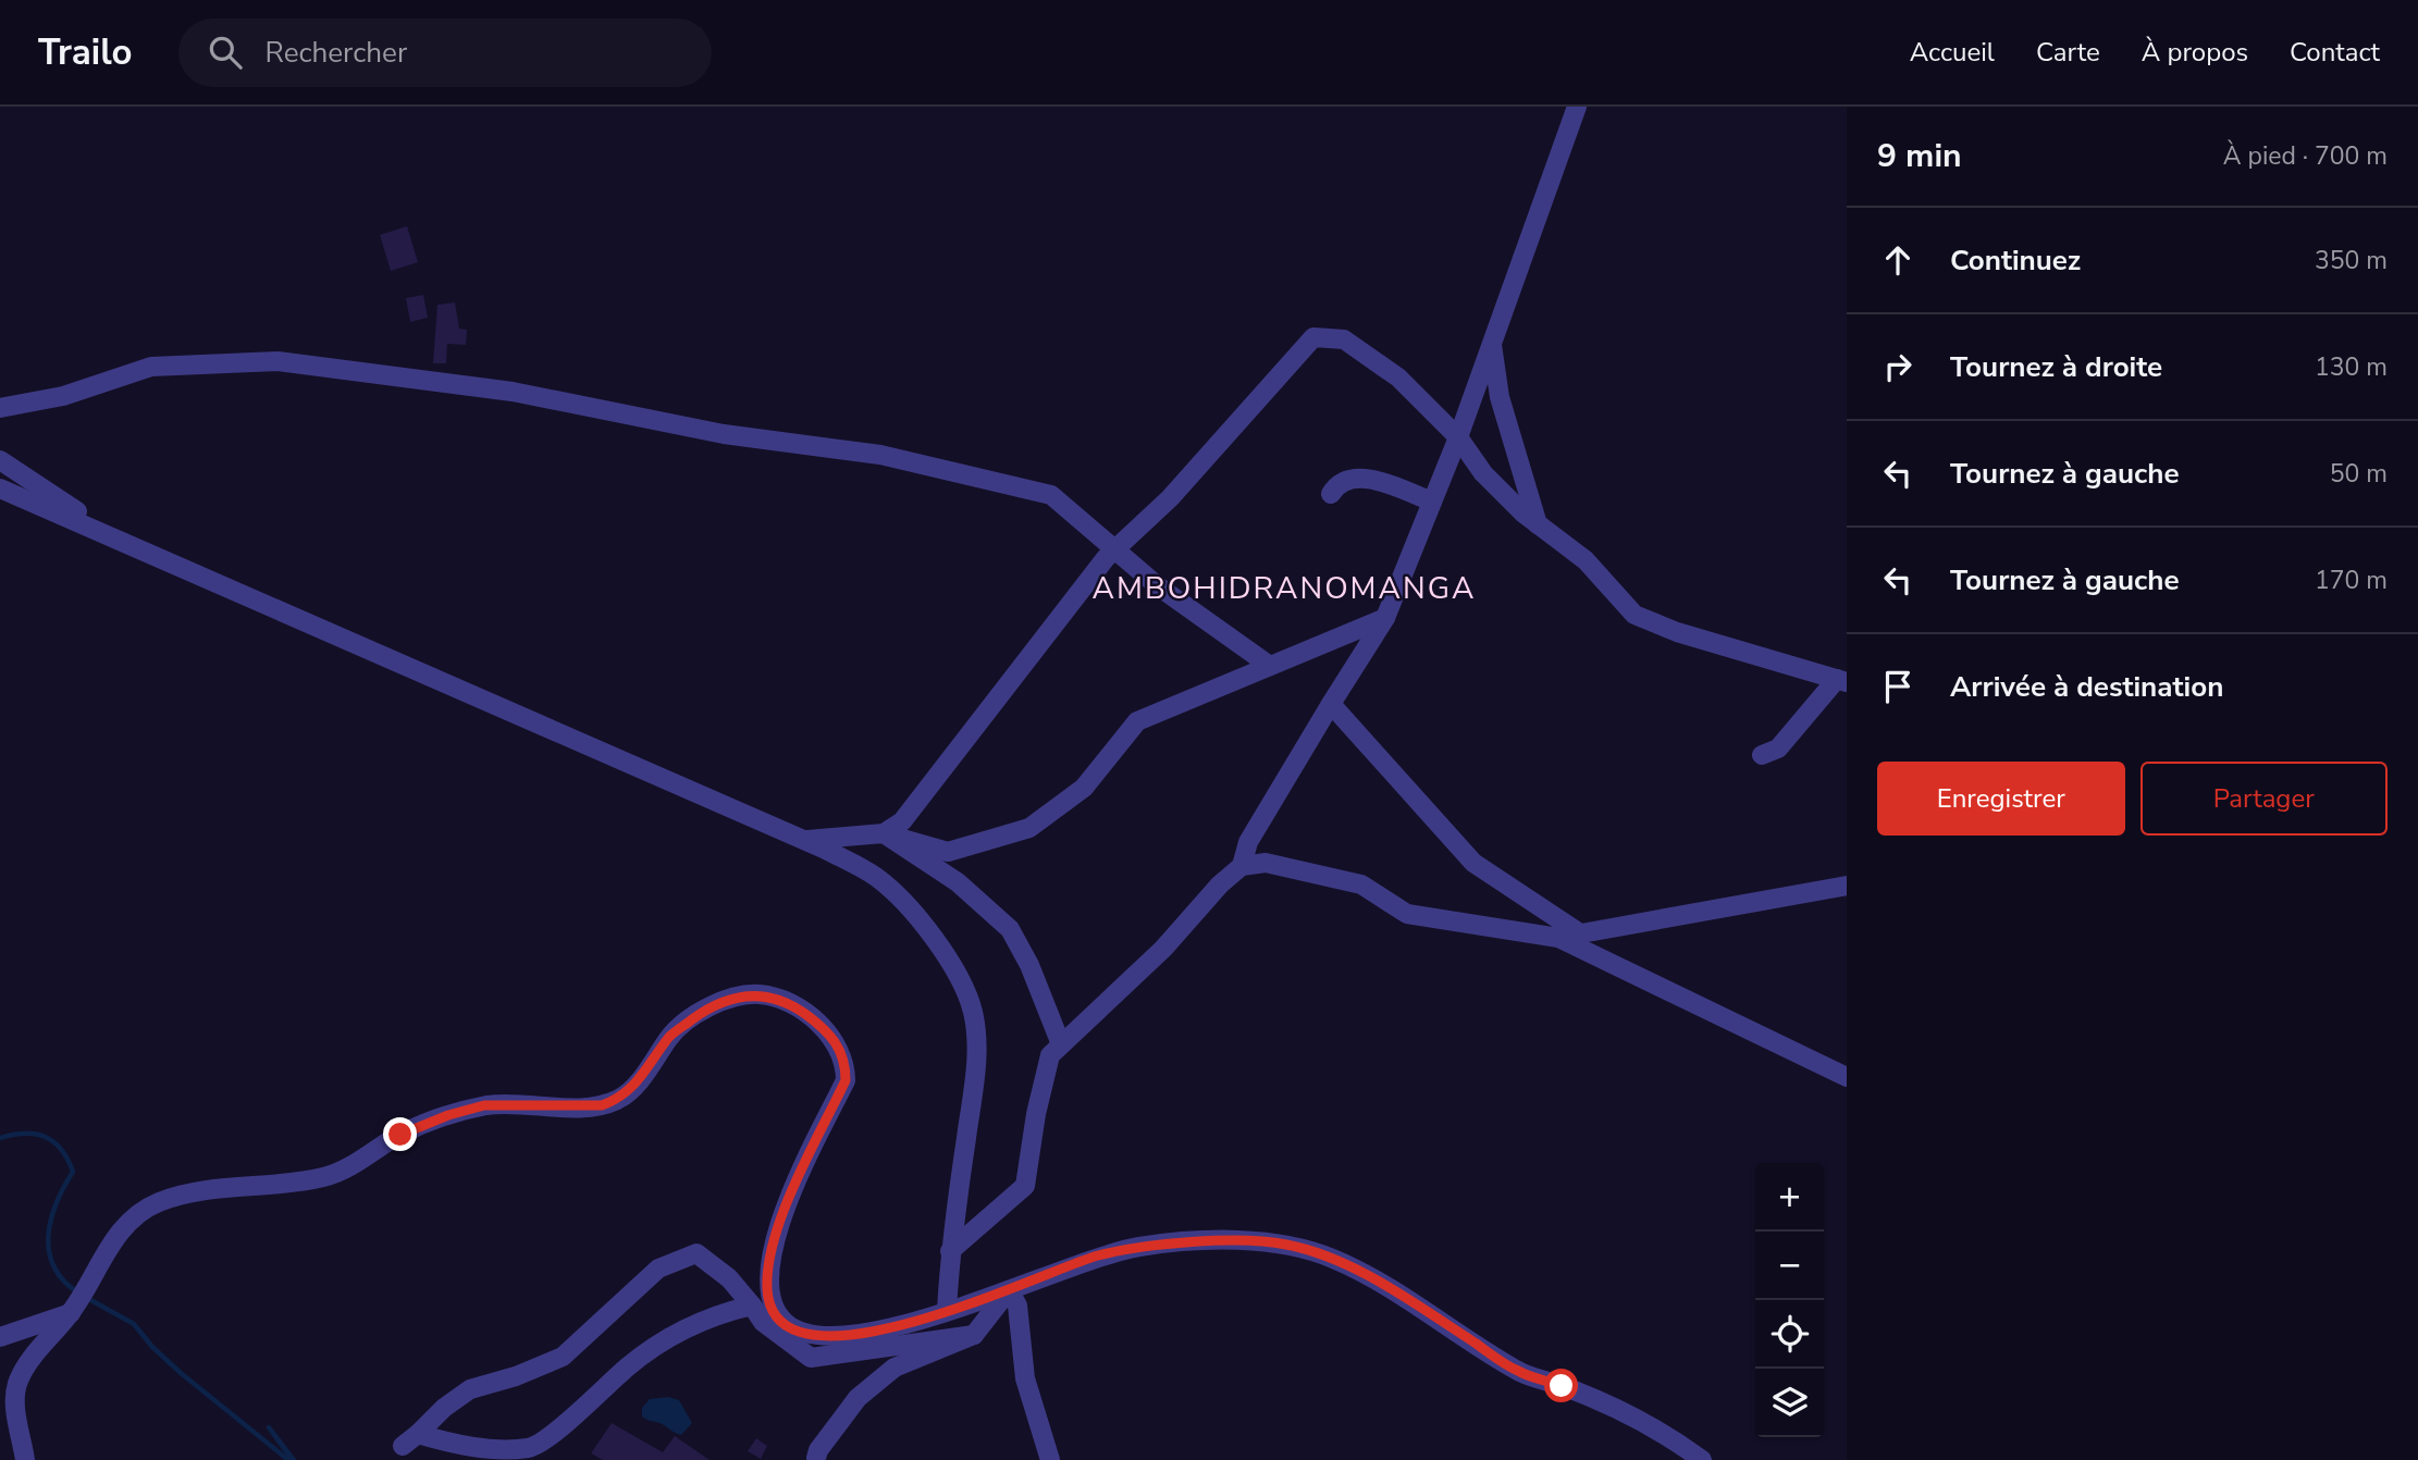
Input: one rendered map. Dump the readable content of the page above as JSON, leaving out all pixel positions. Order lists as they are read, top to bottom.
{
  "districts": ["AMBOHIDRANOMANGA"],
  "page": {
    "header": "Trailo",
    "search": "Rechercher",
    "nav": [
      "Accueil",
      "Carte",
      "À propos",
      "Contact"
    ],
    "heading": ["9 min", "À pied · 700 m"],
    "list": [
      ["Continuez", "350 m"],
      ["Tournez à droite", "130 m"],
      ["Tournez à gauche", "50 m"],
      ["Tournez à gauche", "170 m"],
      "Arrivée à destination"
    ],
    "buttons": ["Enregistrer", "Partager"],
    "map_buttons": ["+", "−"]
  }
}
